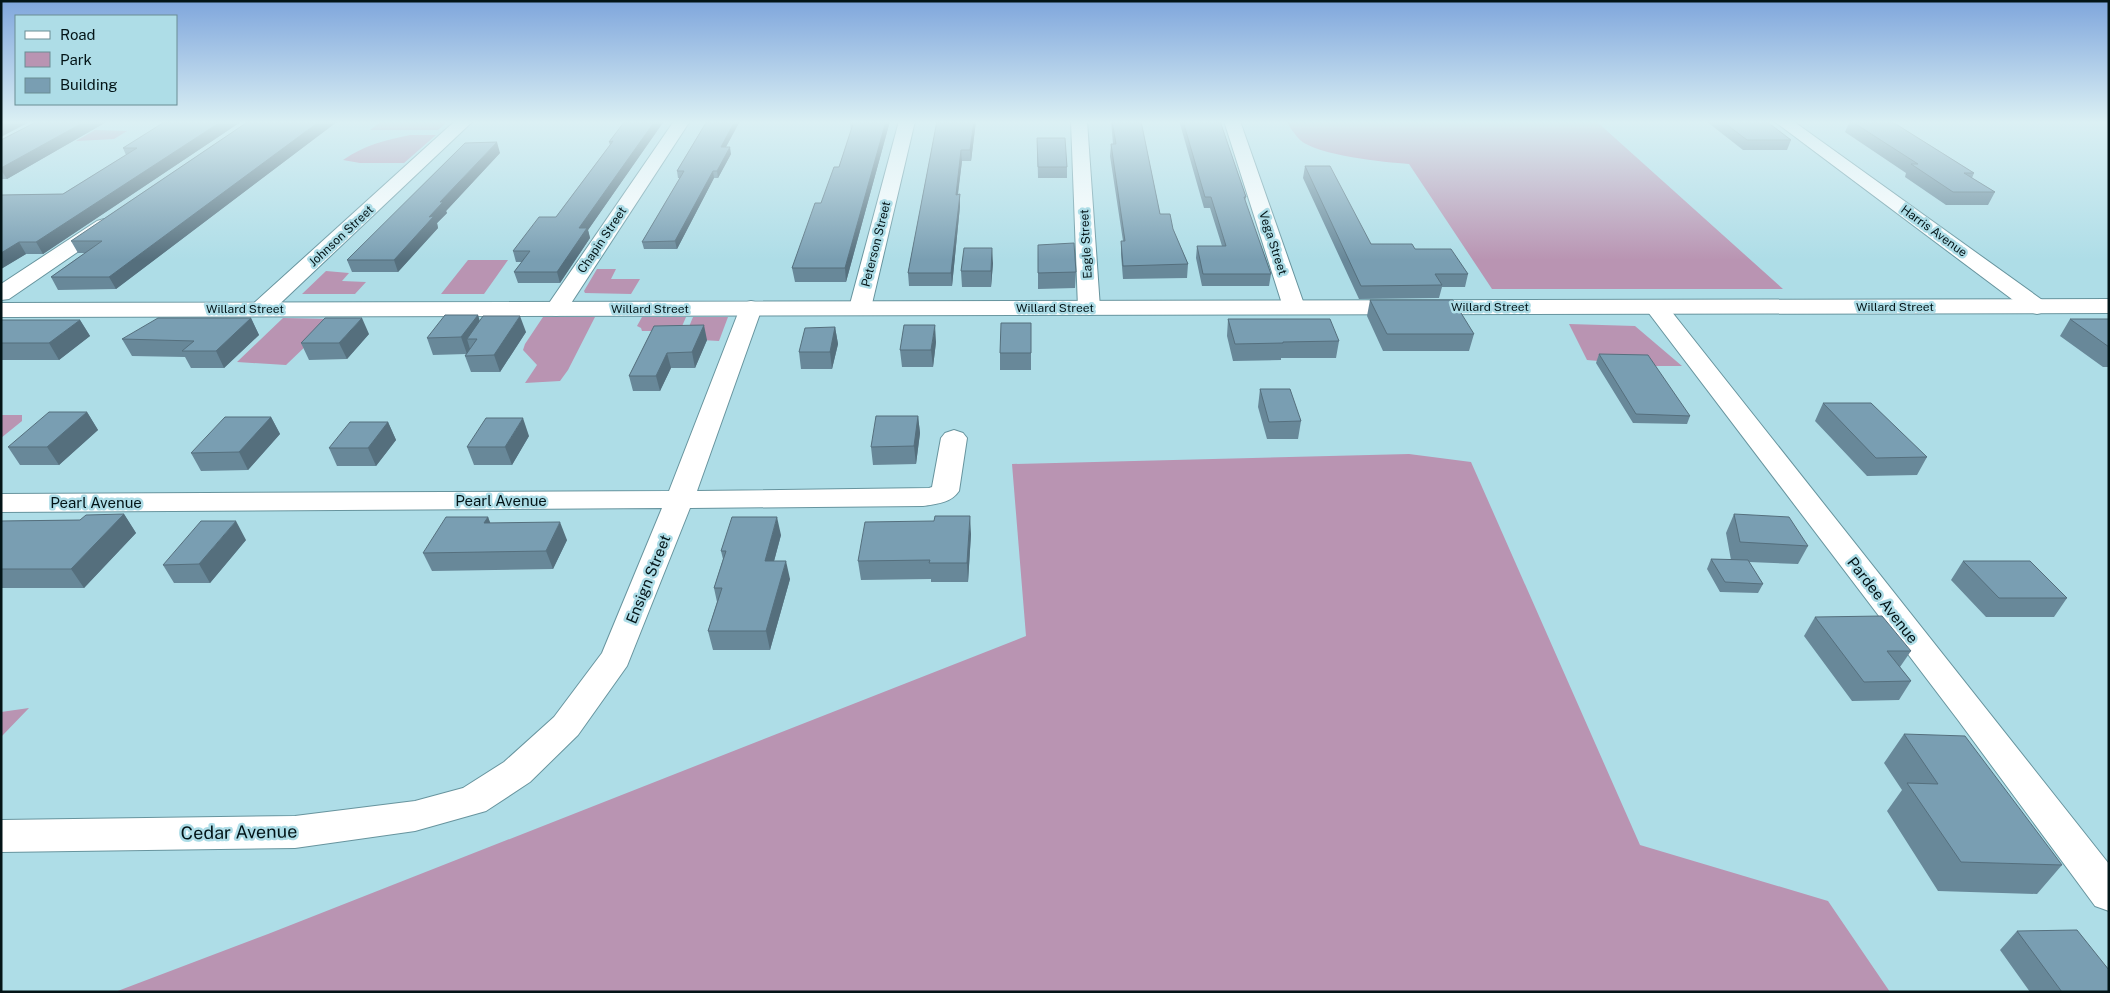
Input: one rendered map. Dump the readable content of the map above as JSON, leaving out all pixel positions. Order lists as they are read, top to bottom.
{
  "streets": {
    "street": [
      "Harris Avenue",
      "Johnson Street",
      "Chapin Street",
      "Vega Street",
      "Peterson Street",
      "Eagle Street",
      "Willard Street",
      "Pearl Avenue",
      "Ensign Street",
      "Pardee Avenue",
      "Cedar Avenue"
    ]
  },
  "crossings": [
    ["Harris Avenue", "Willard Street"],
    ["Johnson Street", "Willard Street"],
    ["Chapin Street", "Willard Street"],
    ["Vega Street", "Willard Street"],
    ["Peterson Street", "Willard Street"],
    ["Eagle Street", "Willard Street"],
    ["Willard Street", "Ensign Street"],
    ["Willard Street", "Pardee Avenue"],
    ["Pearl Avenue", "Ensign Street"],
    ["Ensign Street", "Cedar Avenue"]
  ],
  "legend": ["Road", "Park", "Building"]
}
